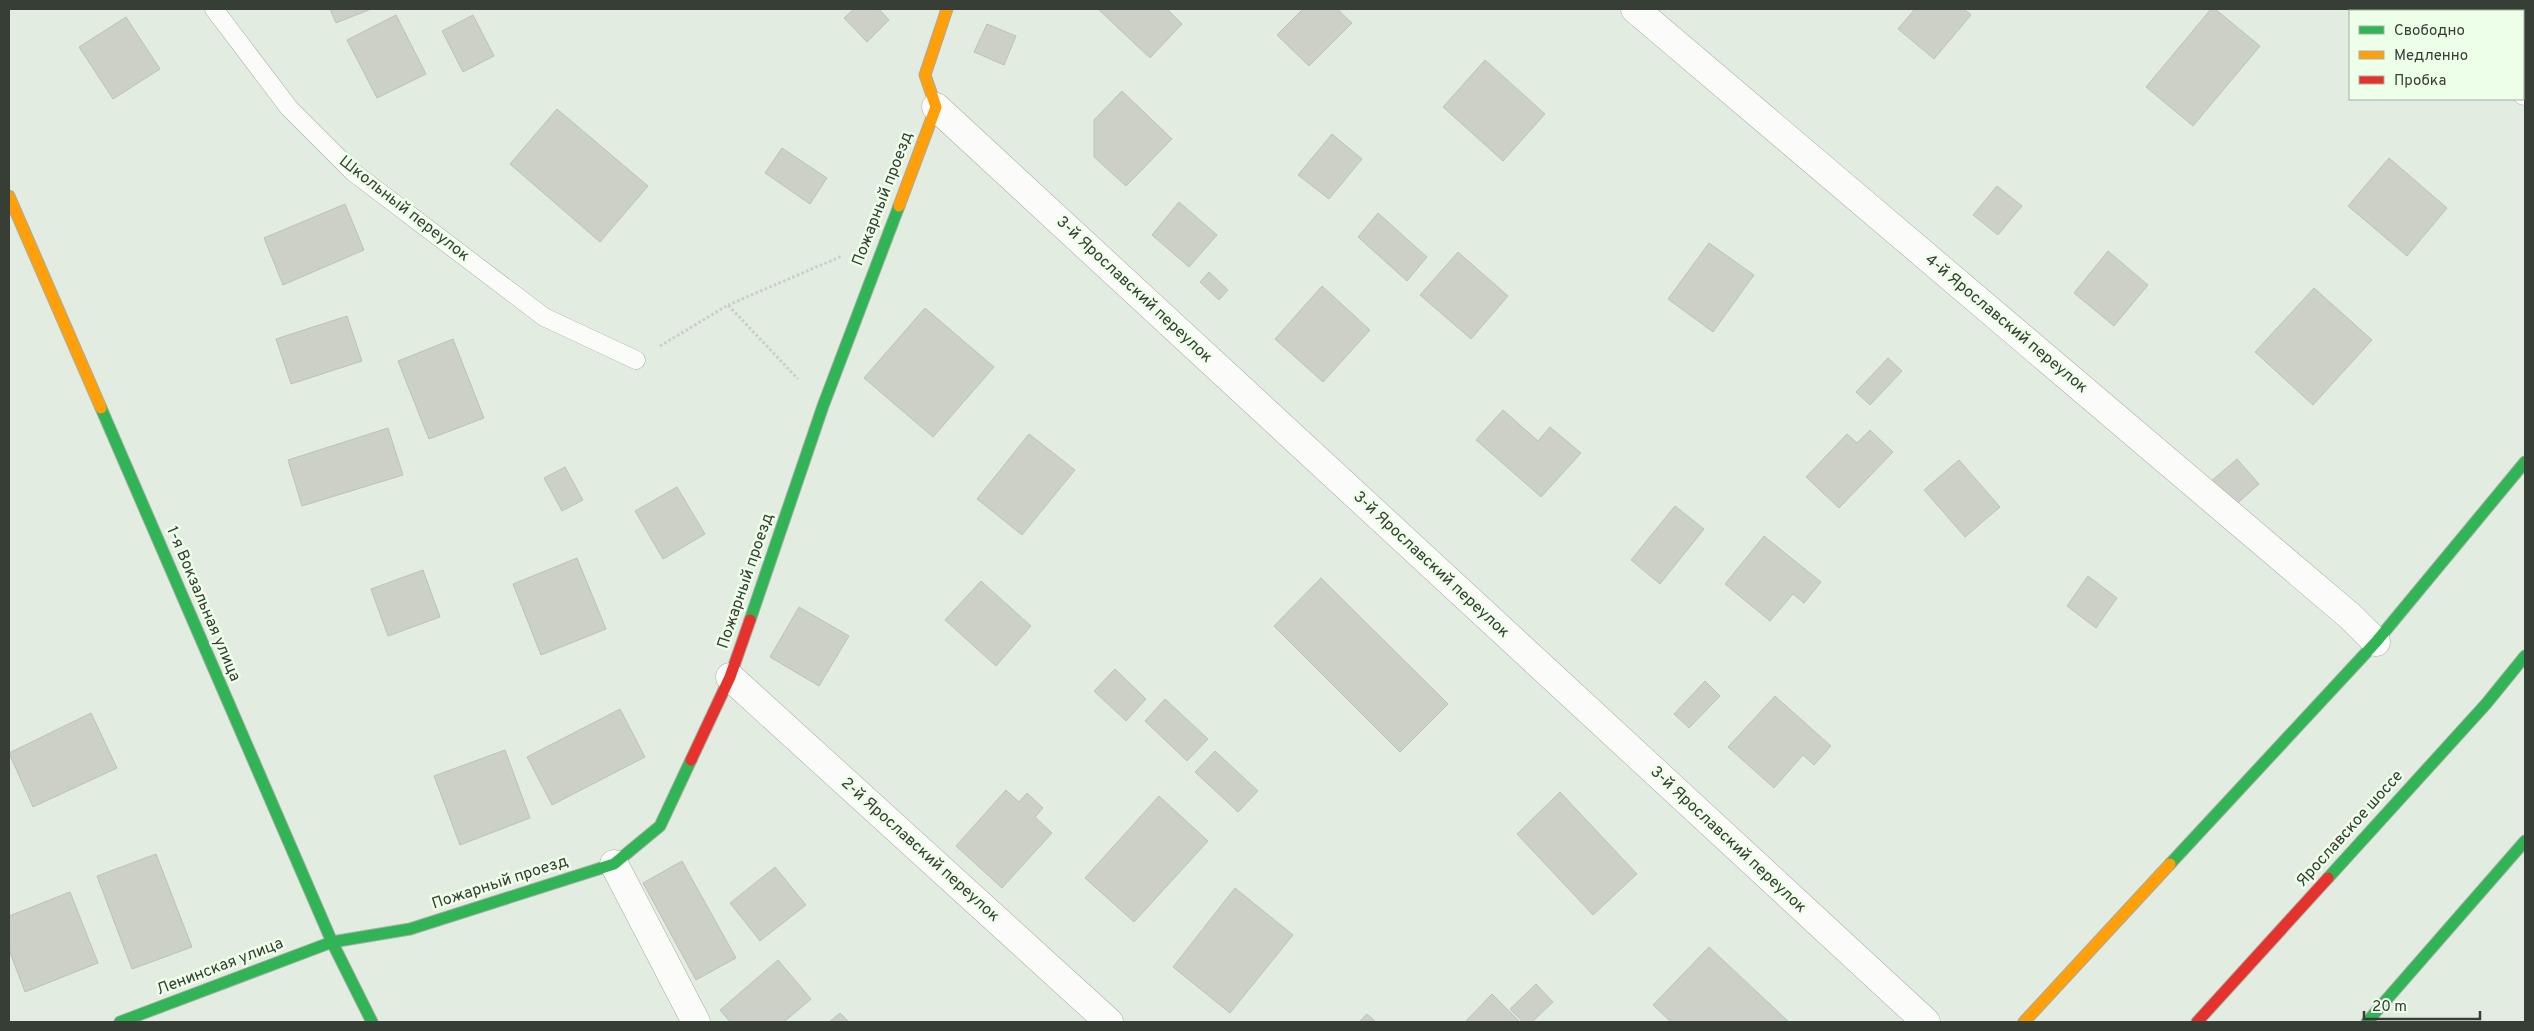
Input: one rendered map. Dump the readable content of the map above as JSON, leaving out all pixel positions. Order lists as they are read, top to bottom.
{
  "streets": {
    "main road": [
      "Пожарный проезд",
      "1-я Вокзальная улица",
      "Ярославское шоссе",
      "Ленинская улица"
    ],
    "street": ["3-й Ярославский переулок", "4-й Ярославский переулок", "2-й Ярославский переулок"],
    "lane": ["Школьный переулок"]
  },
  "crossings": [
    ["Пожарный проезд", "3-й Ярославский переулок"],
    ["Пожарный проезд", "1-я Вокзальная улица"],
    ["Пожарный проезд", "2-й Ярославский переулок"],
    ["Пожарный проезд", "Ленинская улица"],
    ["1-я Вокзальная улица", "Ленинская улица"]
  ],
  "legend": ["Свободно", "Медленно", "Пробка"],
  "scale_bar": "20 m"
}
